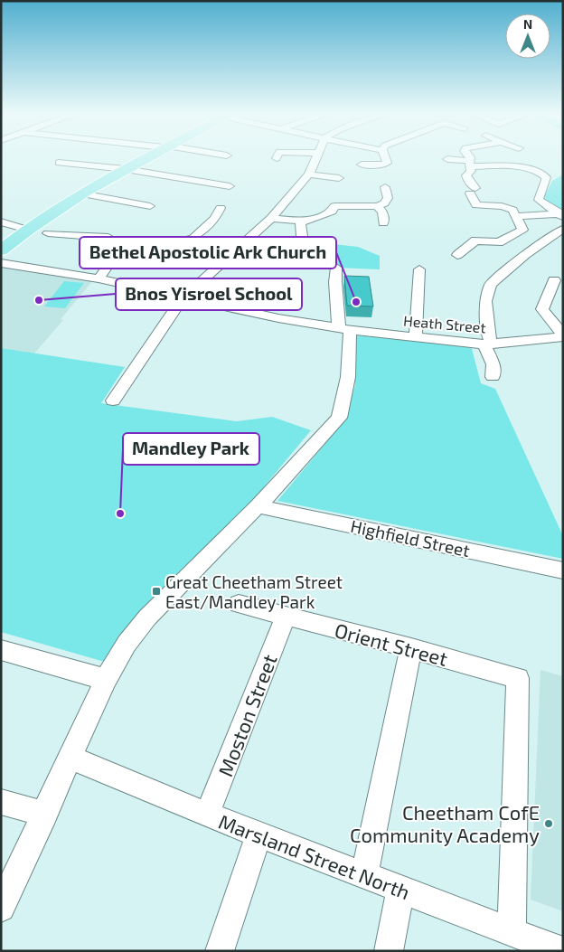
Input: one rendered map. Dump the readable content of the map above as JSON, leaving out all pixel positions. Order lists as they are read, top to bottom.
{
  "streets": {
    "street": [
      "Heath Street",
      "Highfield Street",
      "Orient Street",
      "Moston Street",
      "Marsland Street North"
    ]
  },
  "crossings": [
    ["Orient Street", "Moston Street"],
    ["Moston Street", "Marsland Street North"]
  ],
  "places": {
    "other": [
      "Bnos Yisroel School",
      "Bethel Apostolic Ark Church",
      "Mandley Park",
      "Cheetham CofE Community Academy"
    ],
    "transit": ["Great Cheetham Street East/Mandley Park"]
  },
  "north": "top"
}
